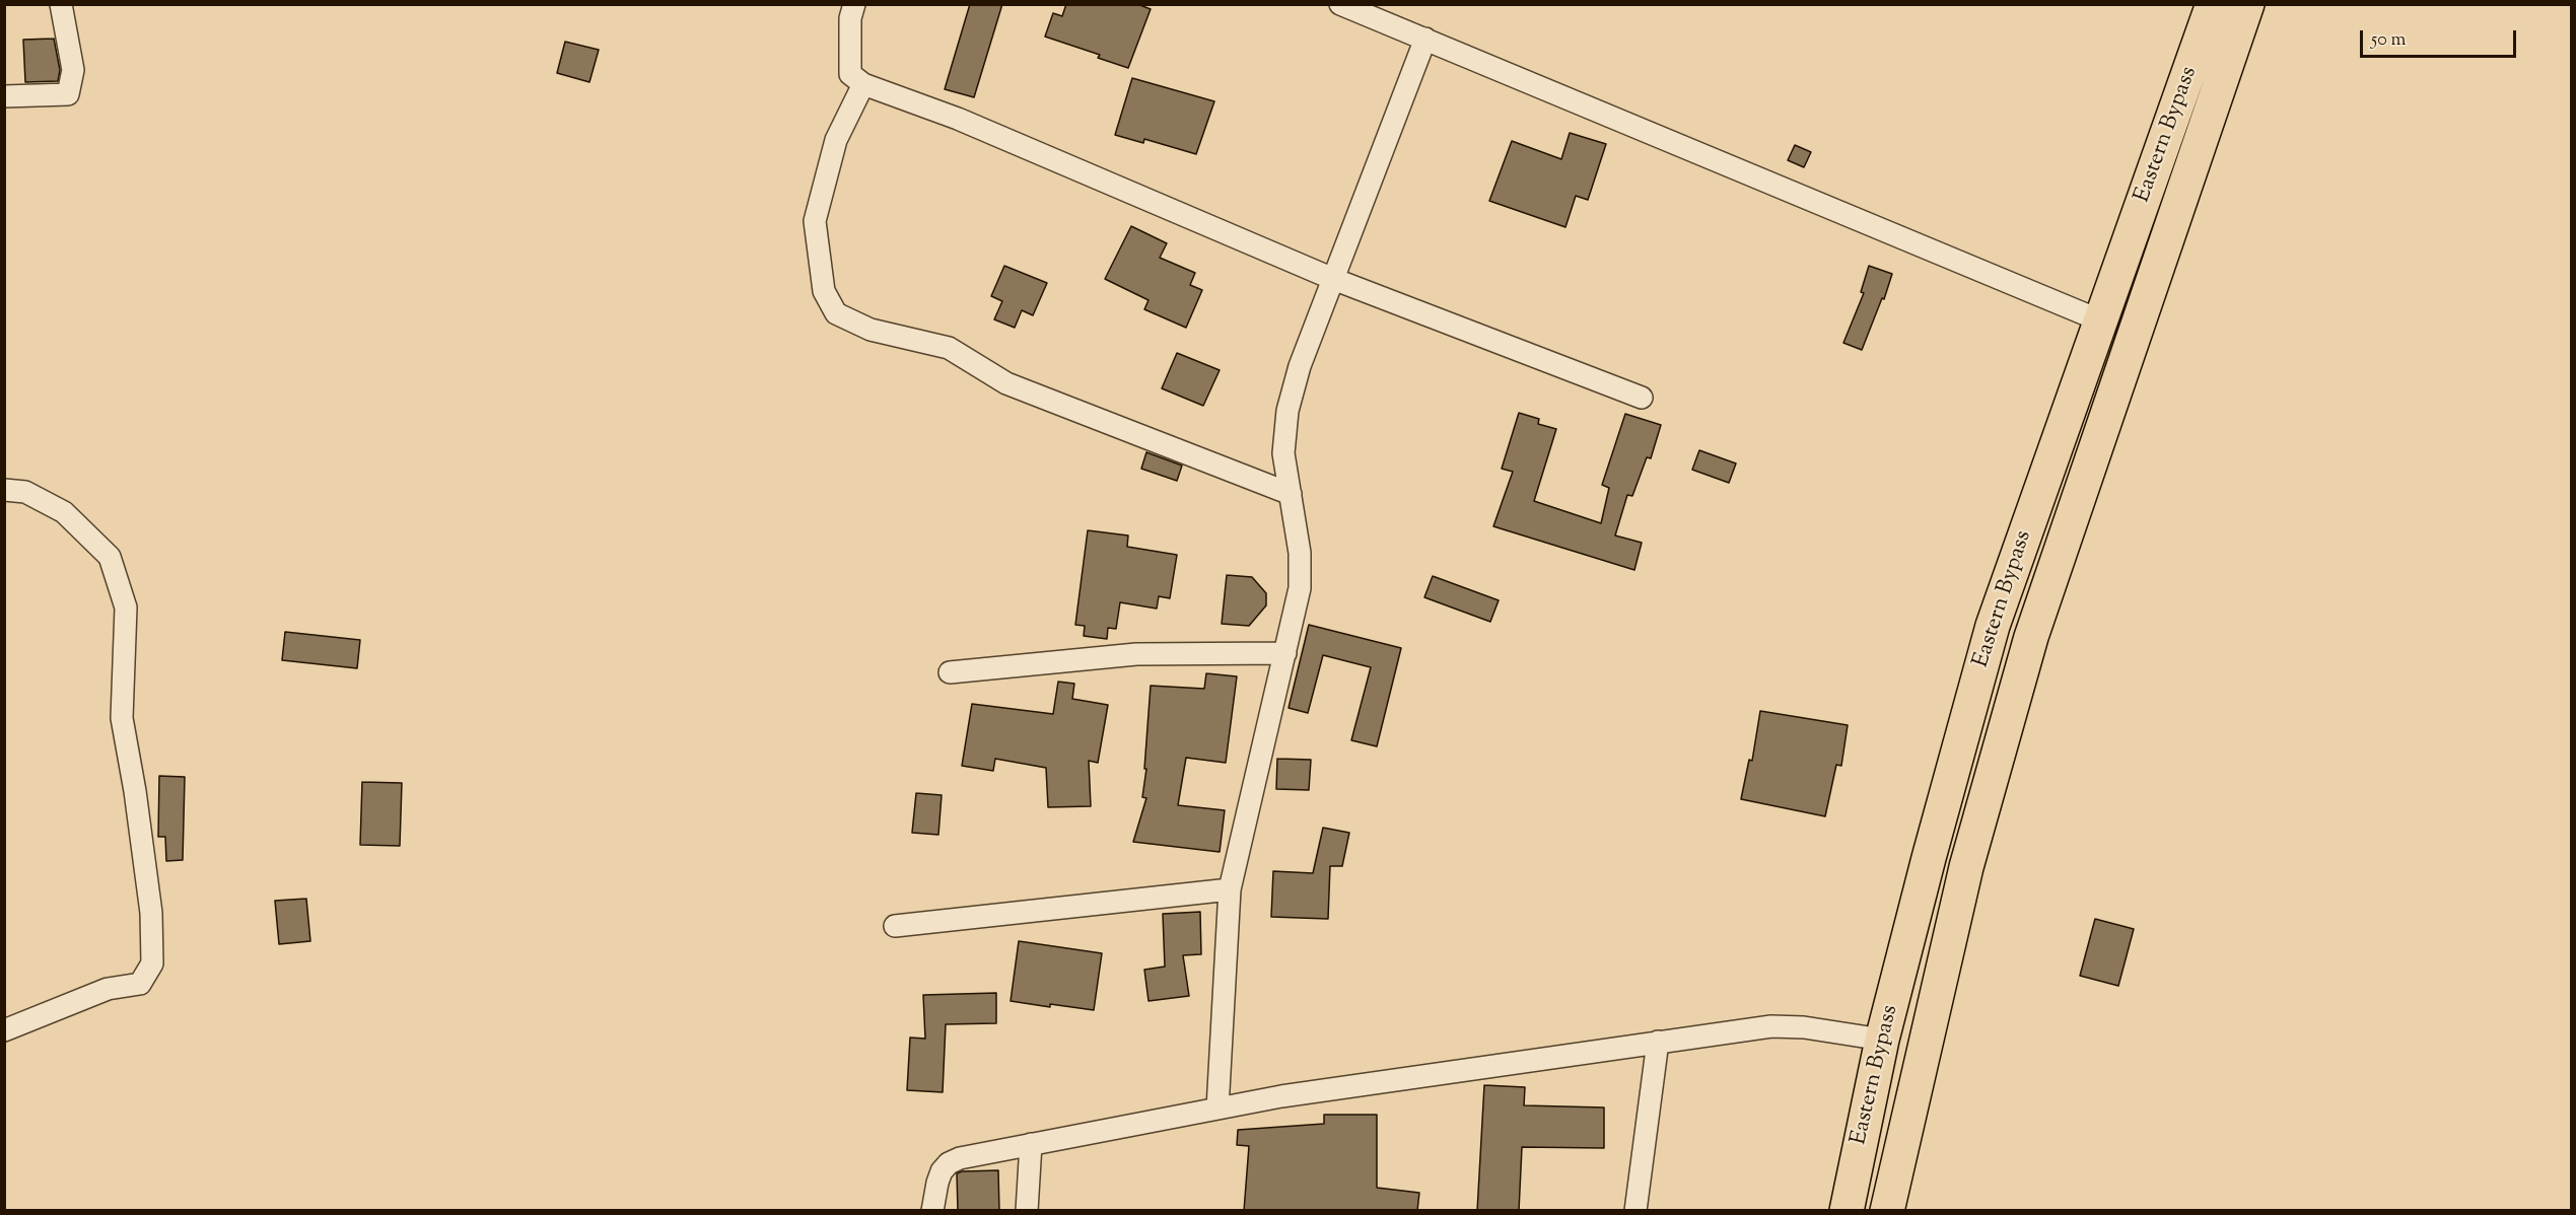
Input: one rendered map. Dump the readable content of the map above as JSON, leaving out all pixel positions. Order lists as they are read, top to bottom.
{
  "streets": {
    "main road": ["Eastern Bypass"]
  },
  "scale_bar": "50 m"
}
